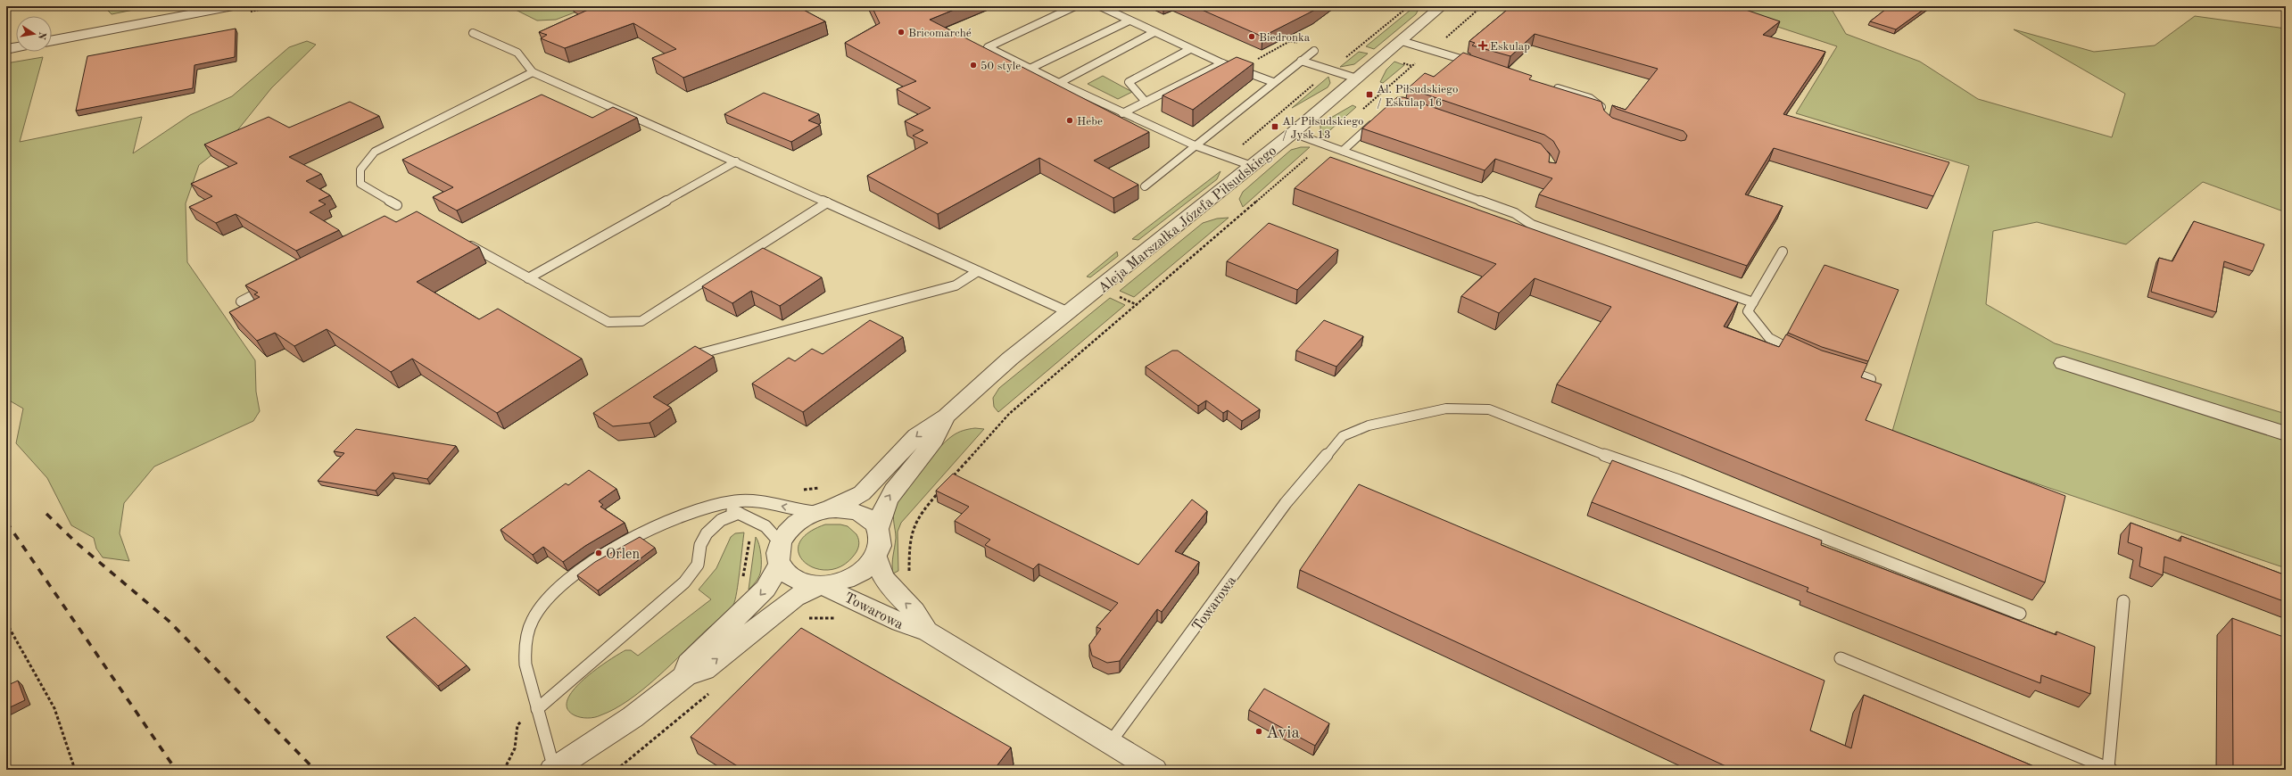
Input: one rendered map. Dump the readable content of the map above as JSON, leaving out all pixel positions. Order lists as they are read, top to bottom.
{
  "streets": {
    "street": ["Aleja Marszałka Józefa Piłsudskiego", "Towarowa"]
  },
  "crossings": [
    ["Aleja Marszałka Józefa Piłsudskiego", "Towarowa"]
  ],
  "places": {
    "other": [
      "Bricomarché",
      "Biedronka",
      "50 style",
      "Hebe",
      "Orlen",
      "Avia"
    ],
    "health": ["Eskulap"],
    "transit": ["Al. Piłsudskiego / Eskulap 16", "Al. Piłsudskiego / Jysk 13"]
  },
  "north": "right"
}
